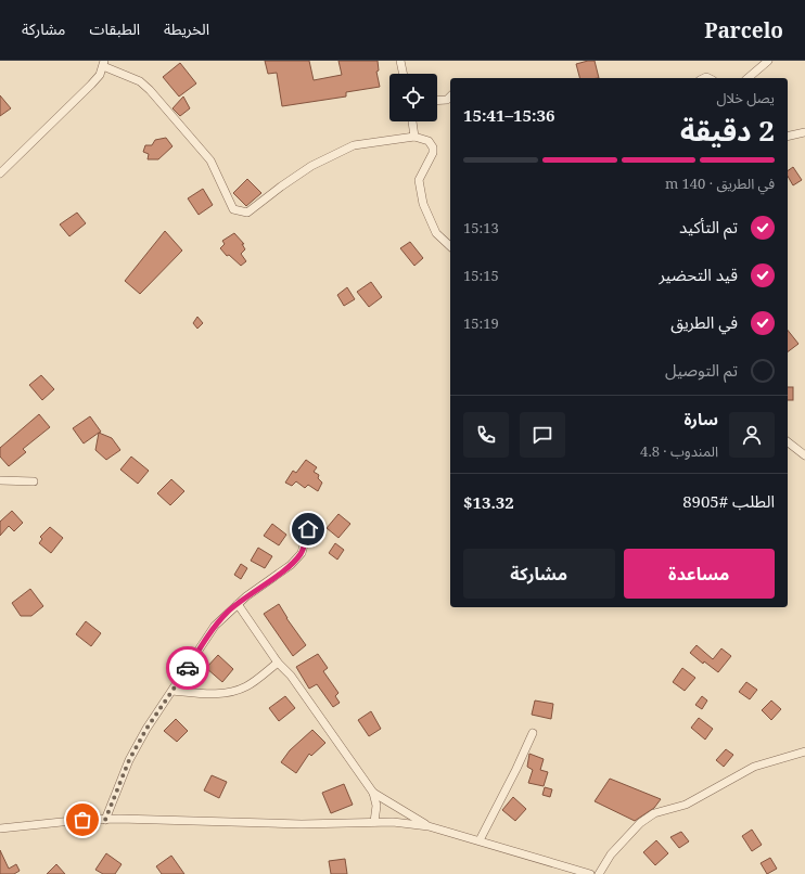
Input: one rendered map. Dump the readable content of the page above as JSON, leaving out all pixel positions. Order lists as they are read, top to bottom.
{
  "page": {
    "header": "Parcelo",
    "nav": ["الخريطة", "الطبقات", "مشاركة"],
    "heading": ["2 دقيقة", "يصل خلال", "15:36–15:41"],
    "panel": [
      "سارة",
      "المندوب · 4.8",
      "الطلب #8905",
      "$13.32"
    ],
    "bar": "في الطريق · 140 m",
    "list": [
      ["تم التأكيد", "15:13"],
      ["قيد التحضير", "15:15"],
      ["في الطريق", "15:19"],
      "تم التوصيل"
    ],
    "buttons": ["مساعدة", "مشاركة"]
  }
}
